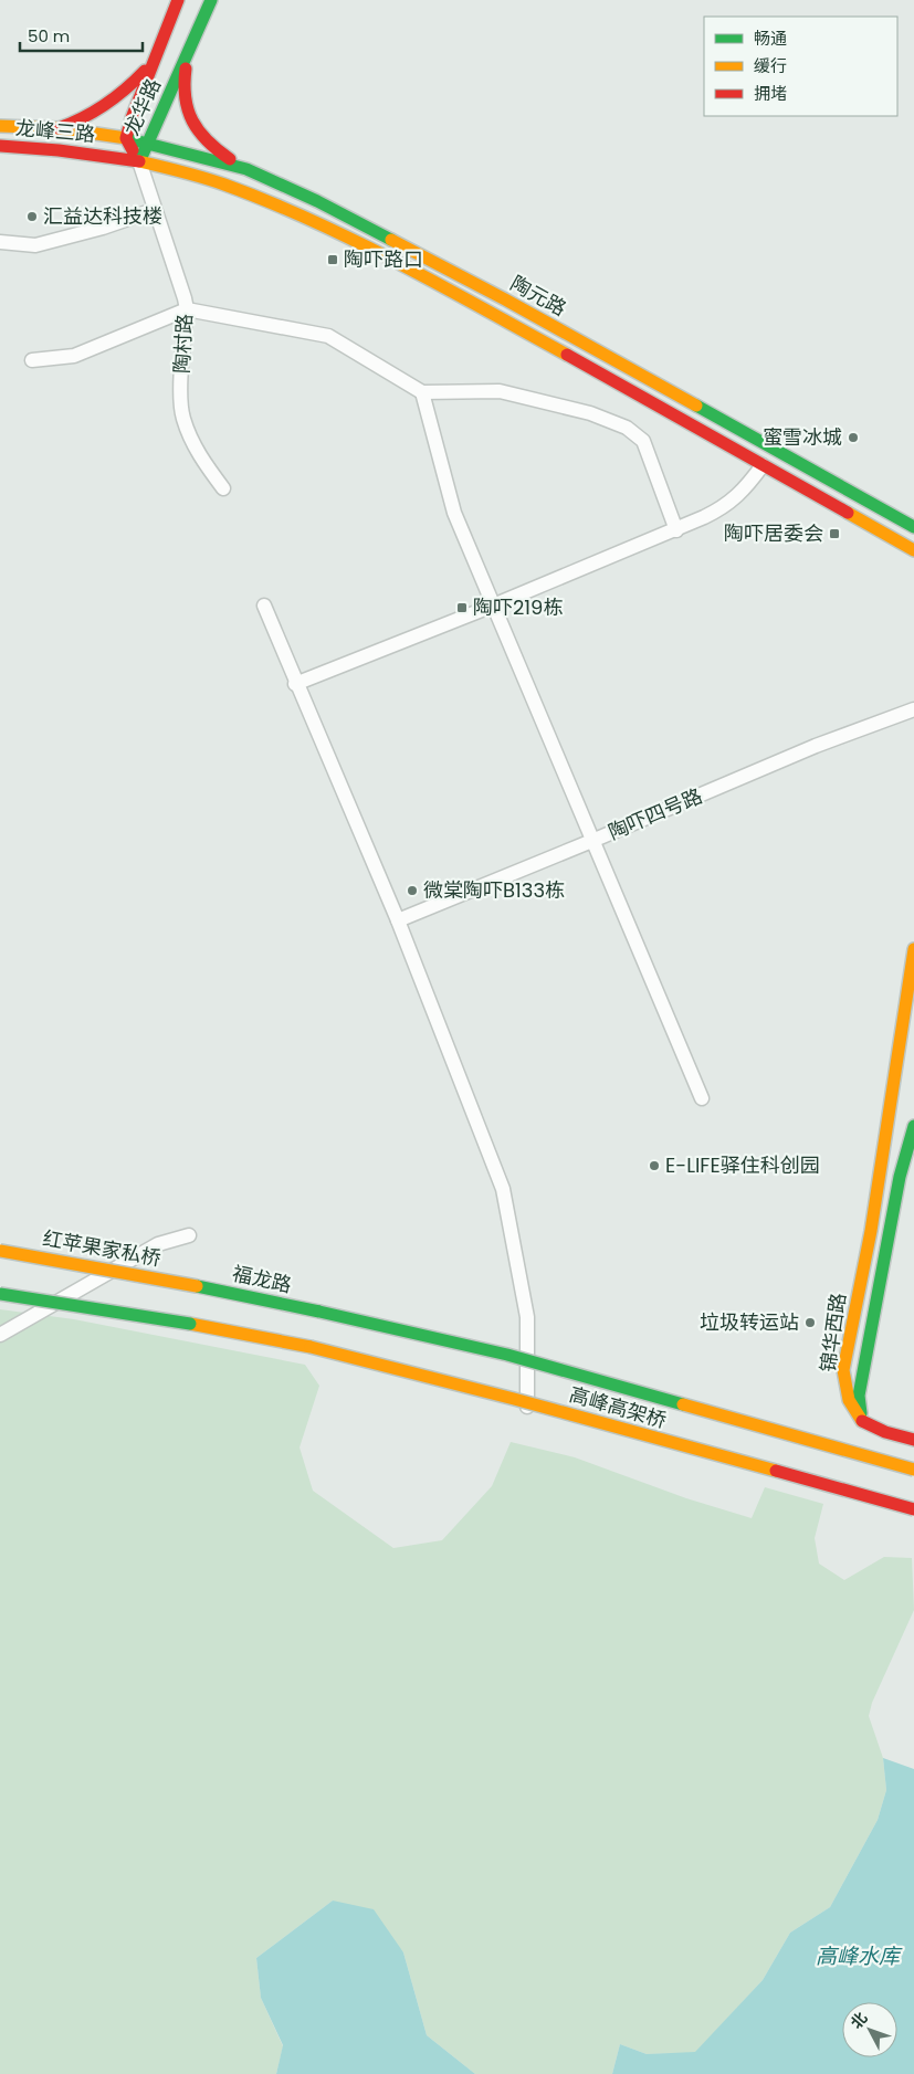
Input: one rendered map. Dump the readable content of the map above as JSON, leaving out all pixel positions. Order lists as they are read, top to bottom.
{
  "streets": {
    "main road": [
      "龙华路",
      "龙峰三路",
      "陶元路",
      "红苹果家私桥",
      "福龙路",
      "锦华西路",
      "高峰高架桥"
    ],
    "street": ["陶村路", "陶吓四号路"]
  },
  "crossings": [
    ["龙华路", "龙峰三路"],
    ["龙华路", "陶元路"],
    ["龙华路", "陶村路"],
    ["龙峰三路", "陶元路"],
    ["龙峰三路", "陶村路"],
    ["陶元路", "陶村路"],
    ["红苹果家私桥", "福龙路"],
    ["福龙路", "高峰高架桥"]
  ],
  "water": ["高峰水库"],
  "places": {
    "other": [
      "汇益达科技楼",
      "蜜雪冰城",
      "微棠陶吓B133栋",
      "E-LIFE驿住科创园",
      "垃圾转运站"
    ],
    "transit": ["陶吓路口", "陶吓居委会", "陶吓219栋"]
  },
  "legend": ["畅通", "缓行", "拥堵"],
  "scale_bar": "50 m",
  "north": "top left"
}
